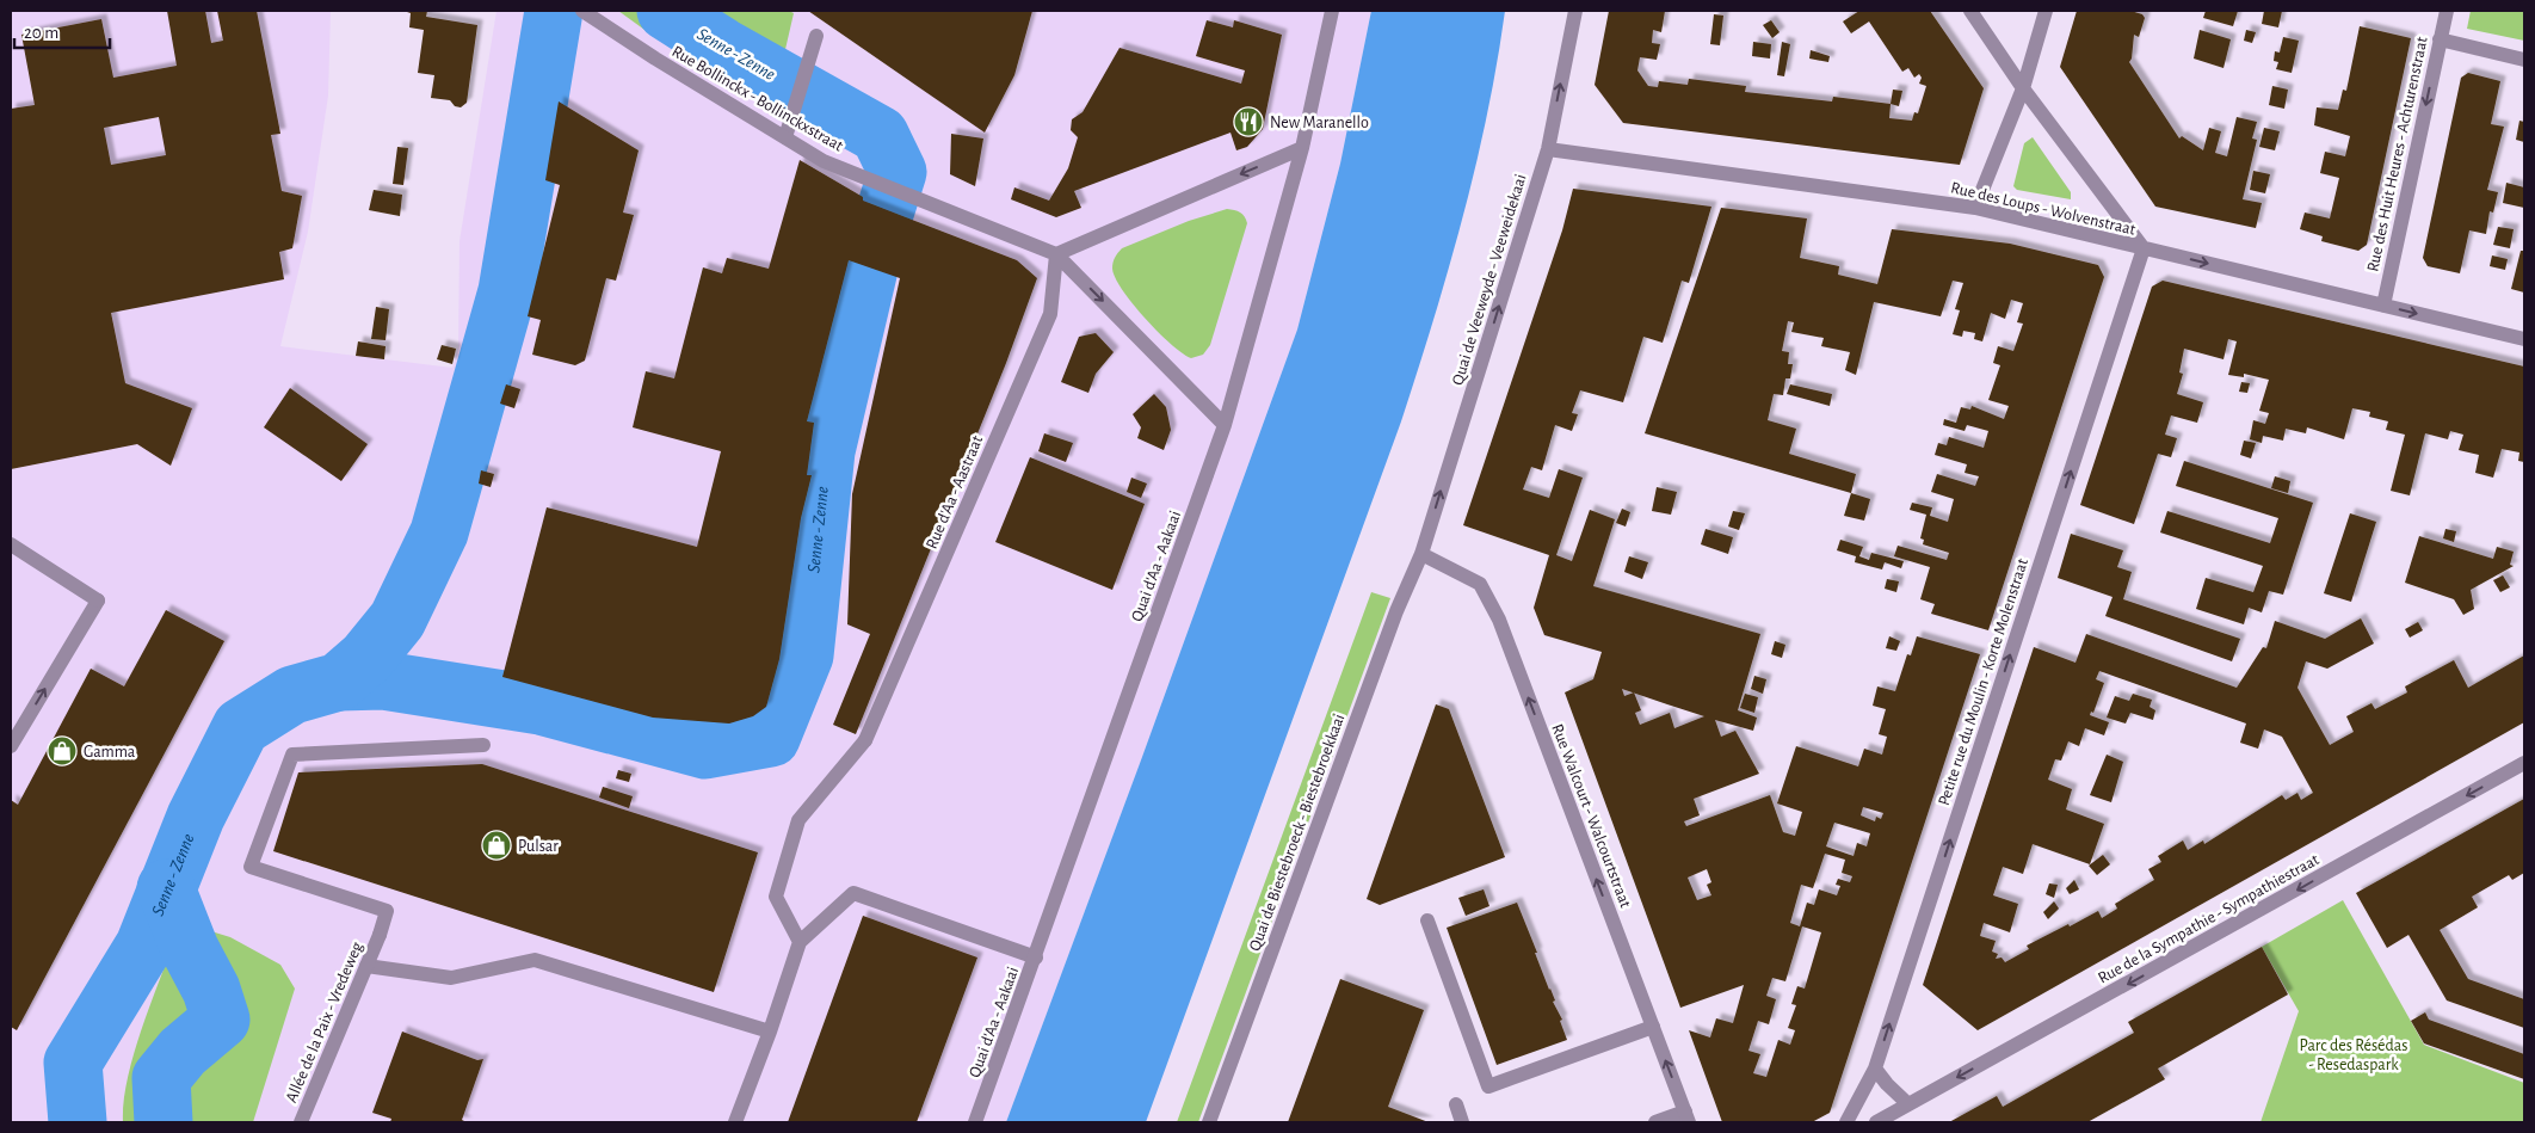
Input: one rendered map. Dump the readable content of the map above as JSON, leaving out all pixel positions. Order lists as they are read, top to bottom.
{
  "streets": {
    "street": [
      "Rue Bollinckx - Bollinckxstraat",
      "Rue des Huit Heures - Achturenstraat",
      "Rue des Loups - Wolvenstraat",
      "Quai de Veeweyde - Veeweidekaai",
      "Rue d'Aa - Aastraat",
      "Quai d'Aa - Aakaai",
      "Petite rue du Moulin - Korte Molenstraat",
      "Rue Walcourt - Walcourtstraat",
      "Quai de Biestebroeck - Biestebroekkaai",
      "Rue de la Sympathie - Sympathiestraat",
      "Allée de la Paix - Vredeweg"
    ]
  },
  "crossings": [
    ["Rue Bollinckx - Bollinckxstraat", "Rue d'Aa - Aastraat"],
    ["Rue Bollinckx - Bollinckxstraat", "Quai d'Aa - Aakaai"],
    ["Rue des Huit Heures - Achturenstraat", "Rue des Loups - Wolvenstraat"],
    ["Rue des Loups - Wolvenstraat", "Quai de Veeweyde - Veeweidekaai"],
    ["Rue des Loups - Wolvenstraat", "Petite rue du Moulin - Korte Molenstraat"],
    ["Quai de Veeweyde - Veeweidekaai", "Rue Walcourt - Walcourtstraat"],
    ["Quai de Veeweyde - Veeweidekaai", "Quai de Biestebroeck - Biestebroekkaai"],
    ["Rue Walcourt - Walcourtstraat", "Quai de Biestebroeck - Biestebroekkaai"]
  ],
  "one_way": [
    "Rue des Huit Heures - Achturenstraat",
    "Rue des Loups - Wolvenstraat",
    "Quai de Veeweyde - Veeweidekaai",
    "Petite rue du Moulin - Korte Molenstraat",
    "Rue Walcourt - Walcourtstraat",
    "Rue de la Sympathie - Sympathiestraat"
  ],
  "water": ["Senne - Zenne"],
  "parks": ["Parc des Résédas - Resedaspark"],
  "places": {
    "restaurant": ["New Maranello"],
    "shop": ["Gamma", "Pulsar"]
  },
  "scale_bar": "20 m"
}
